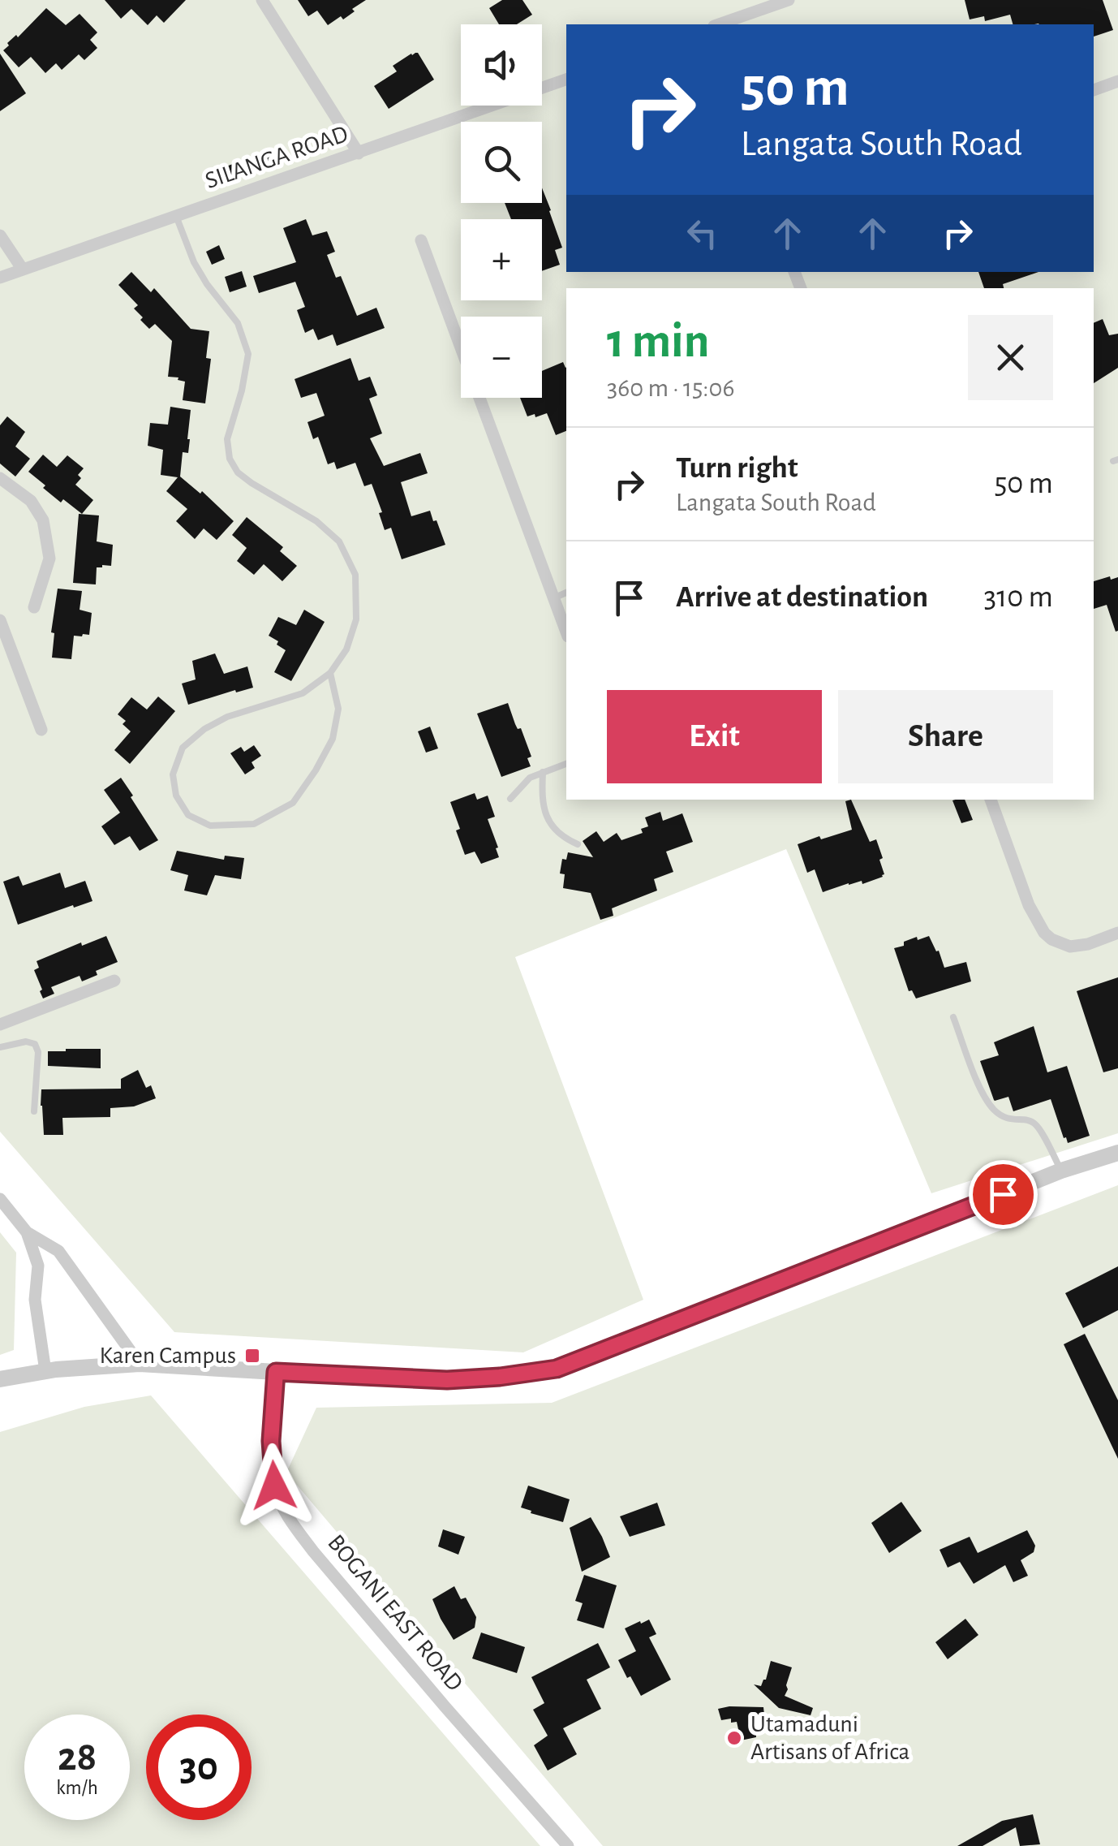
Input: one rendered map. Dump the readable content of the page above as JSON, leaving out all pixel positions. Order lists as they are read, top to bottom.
{
  "streets": {
    "street": ["SILANGA ROAD", "BOGANI EAST ROAD"]
  },
  "places": {
    "transit": ["Karen Campus"],
    "other": ["Utamaduni Artisans of Africa"]
  },
  "page": {
    "map_buttons": ["+", "−"],
    "turn": ["50 m", "Langata South Road"],
    "heading": ["1 min", "360 m · 15:06"],
    "list": [
      {
        "name": "Turn right",
        "note": "Langata South Road",
        "value": "50 m"
      },
      {
        "name": "Arrive at destination",
        "value": "310 m"
      }
    ],
    "buttons": ["Exit", "Share"],
    "speed": "28 km/h",
    "limit": "30"
  }
}
